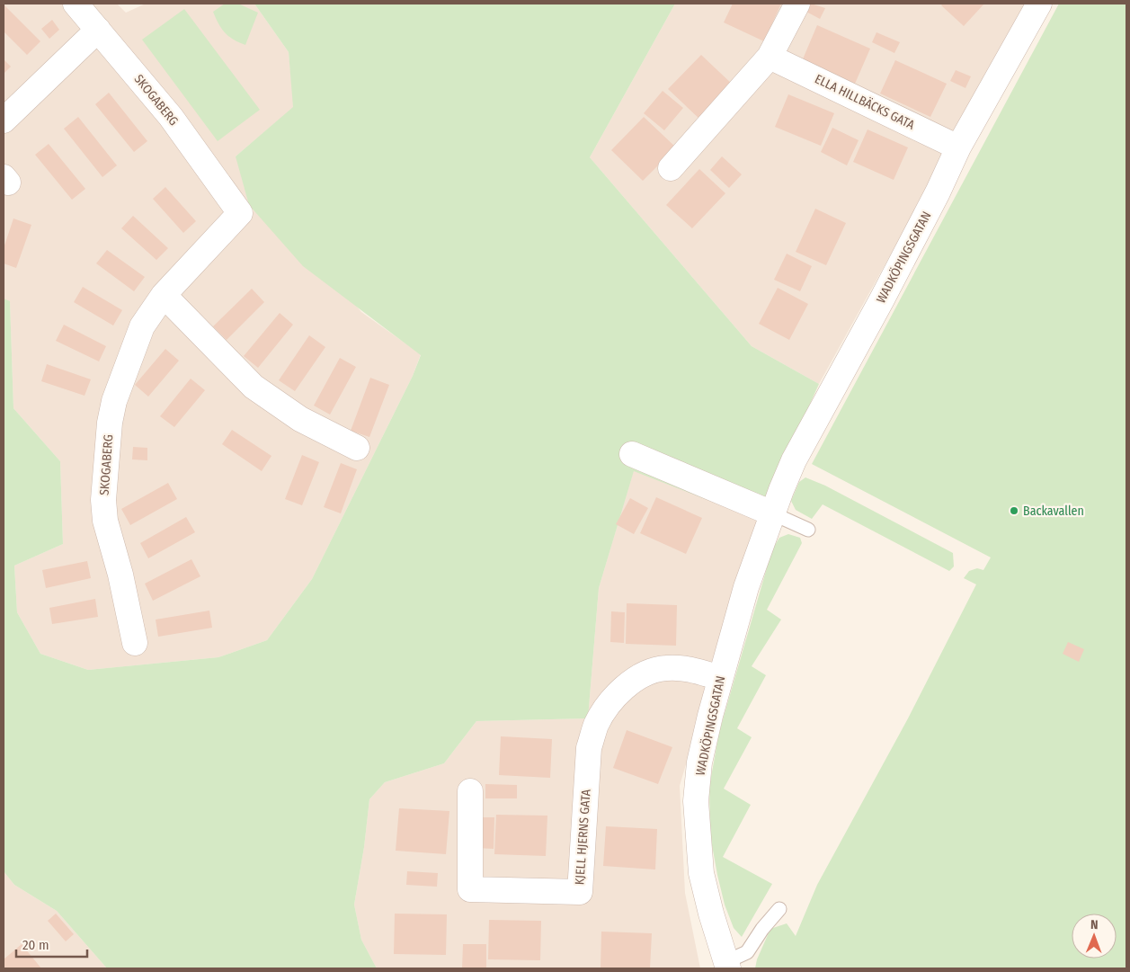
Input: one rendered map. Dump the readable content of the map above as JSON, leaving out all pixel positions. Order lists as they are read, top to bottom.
{
  "streets": {
    "street": [
      "SKOGABERG",
      "ELLA HILLBÄCKS GATA",
      "WADKÖPINGSGATAN",
      "KJELL HJERNS GATA"
    ]
  },
  "crossings": [
    ["ELLA HILLBÄCKS GATA", "WADKÖPINGSGATAN"],
    ["WADKÖPINGSGATAN", "KJELL HJERNS GATA"]
  ],
  "places": ["Backavallen"],
  "scale_bar": "20 m",
  "north": "top"
}
